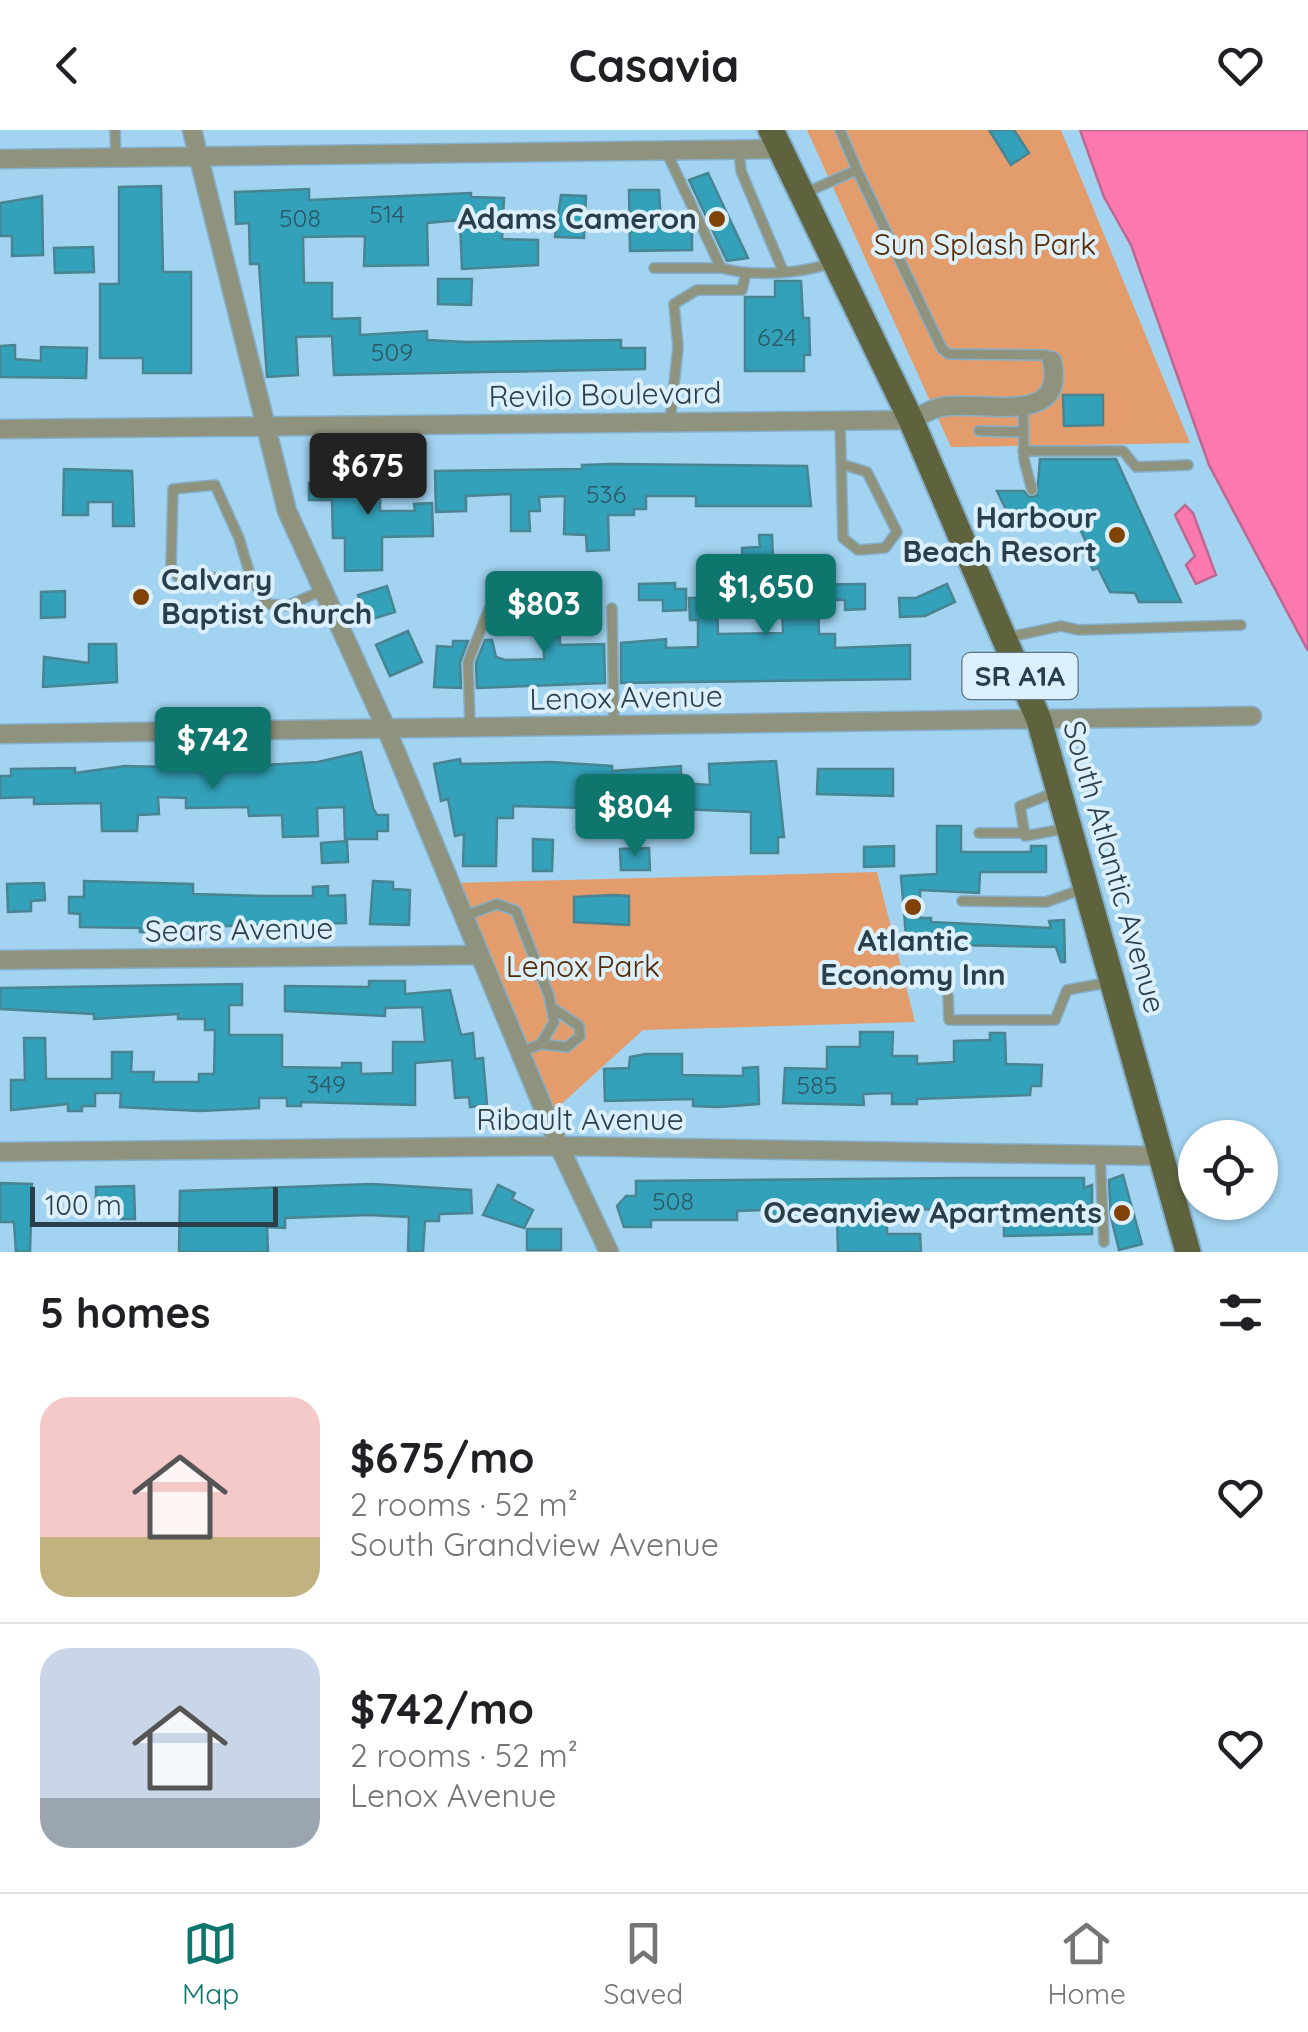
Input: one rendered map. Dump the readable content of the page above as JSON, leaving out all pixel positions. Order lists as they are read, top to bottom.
{
  "streets": {
    "main road": ["SR A1A", "South Atlantic Avenue"],
    "street": [
      "Revilo Boulevard",
      "Lenox Avenue",
      "Sears Avenue",
      "Ribault Avenue"
    ]
  },
  "crossings": [
    ["Revilo Boulevard", "South Atlantic Avenue"],
    ["Lenox Avenue", "South Atlantic Avenue"],
    ["South Atlantic Avenue", "Ribault Avenue"]
  ],
  "parks": ["Sun Splash Park", "Lenox Park"],
  "places": [
    "Adams Cameron",
    "Harbour Beach Resort",
    "Calvary Baptist Church",
    "Atlantic Economy Inn",
    "Oceanview Apartments"
  ],
  "house_numbers": [
    "514",
    "508",
    "624",
    "509",
    "536",
    "349",
    "585",
    "508"
  ],
  "scale_bar": "100 m",
  "page": {
    "header": "Casavia",
    "price": [
      "$675",
      "$1,650",
      "$803",
      "$742",
      "$804"
    ],
    "scale": "100 m",
    "heading": "5 homes",
    "list": [
      {
        "name": "$675/mo",
        "note": "2 rooms · 52 m² · South Grandview Avenue"
      },
      {
        "name": "$742/mo",
        "note": "2 rooms · 52 m² · Lenox Avenue"
      }
    ],
    "tabs": ["Map", "Saved", "Home"]
  }
}
